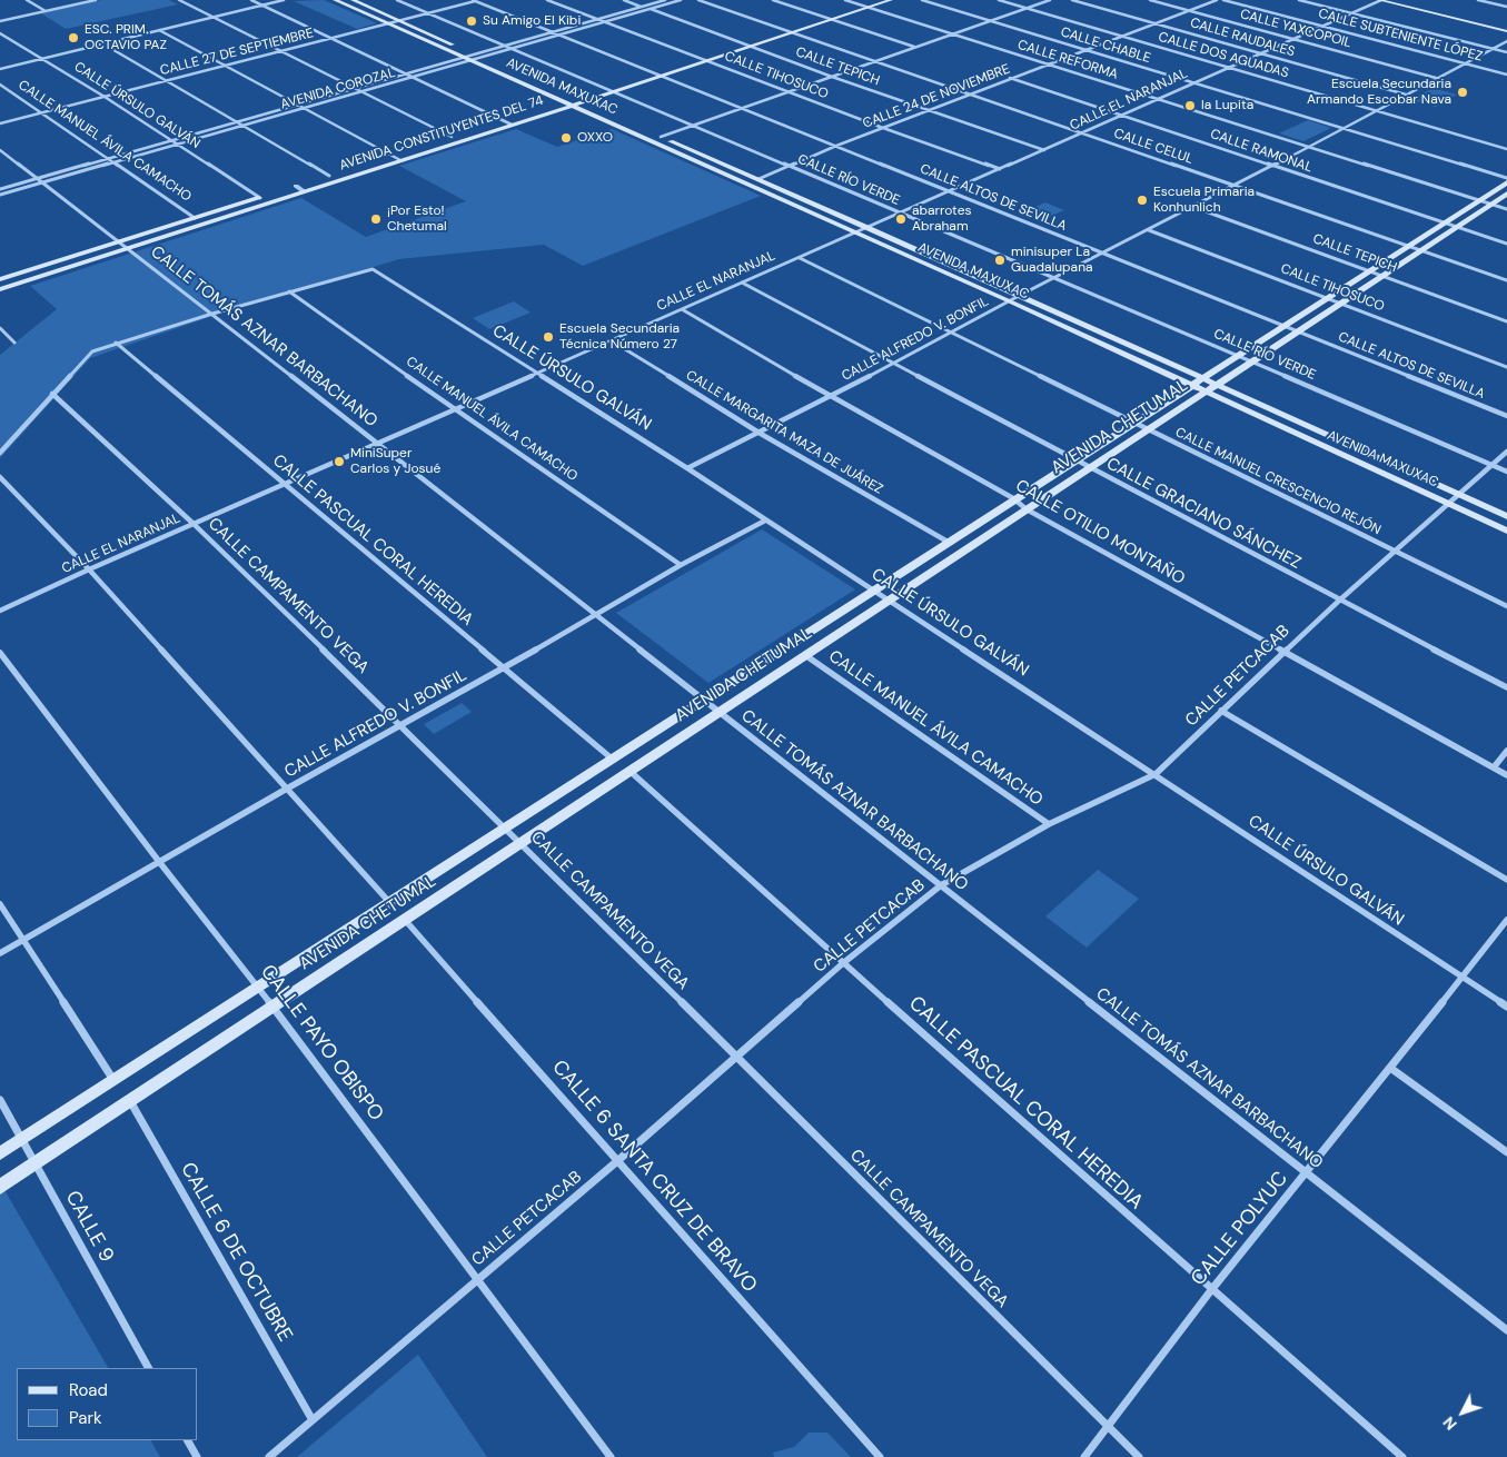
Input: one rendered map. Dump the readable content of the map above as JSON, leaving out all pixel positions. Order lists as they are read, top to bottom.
{
  "streets": {
    "main road": ["AVENIDA MAXUXAC", "AVENIDA CONSTITUYENTES DEL 74", "AVENIDA CHETUMAL"],
    "street": [
      "CALLE YAXCOPOIL",
      "CALLE SUBTENIENTE LÓPEZ",
      "CALLE RAUDALES",
      "CALLE CHABLE",
      "CALLE 27 DE SEPTIEMBRE",
      "CALLE DOS AGUADAS",
      "CALLE REFORMA",
      "CALLE TEPICH",
      "CALLE TIHOSUCO",
      "AVENIDA COROZAL",
      "CALLE 24 DE NOVIEMBRE",
      "CALLE EL NARANJAL",
      "CALLE ÚRSULO GALVÁN",
      "CALLE MANUEL ÁVILA CAMACHO",
      "CALLE CELUL",
      "CALLE RAMONAL",
      "CALLE RÍO VERDE",
      "CALLE ALTOS DE SEVILLA",
      "CALLE TOMÁS AZNAR BARBACHANO",
      "CALLE ALFREDO V. BONFIL",
      "CALLE MARGARITA MAZA DE JUÁREZ",
      "CALLE MANUEL CRESCENCIO REJÓN",
      "CALLE GRACIANO SÁNCHEZ",
      "CALLE OTILIO MONTAÑO",
      "CALLE PASCUAL CORAL HEREDIA",
      "CALLE CAMPAMENTO VEGA",
      "CALLE PETCACAB",
      "CALLE PAYO OBISPO",
      "CALLE 6 SANTA CRUZ DE BRAVO",
      "CALLE 9",
      "CALLE POLYUC",
      "CALLE 6 DE OCTUBRE"
    ]
  },
  "crossings": [
    ["CALLE YAXCOPOIL", "CALLE 24 DE NOVIEMBRE"],
    ["CALLE YAXCOPOIL", "CALLE EL NARANJAL"],
    ["CALLE YAXCOPOIL", "CALLE ALFREDO V. BONFIL"],
    ["CALLE SUBTENIENTE LÓPEZ", "CALLE EL NARANJAL"],
    ["CALLE SUBTENIENTE LÓPEZ", "CALLE ALFREDO V. BONFIL"],
    ["CALLE RAUDALES", "CALLE 24 DE NOVIEMBRE"],
    ["CALLE RAUDALES", "CALLE EL NARANJAL"],
    ["CALLE RAUDALES", "CALLE ALFREDO V. BONFIL"],
    ["CALLE CHABLE", "CALLE 24 DE NOVIEMBRE"],
    ["CALLE CHABLE", "CALLE EL NARANJAL"],
    ["CALLE CHABLE", "CALLE ALFREDO V. BONFIL"],
    ["CALLE CHABLE", "AVENIDA CHETUMAL"],
    ["CALLE 27 DE SEPTIEMBRE", "AVENIDA MAXUXAC"],
    ["CALLE 27 DE SEPTIEMBRE", "CALLE ÚRSULO GALVÁN"],
    ["CALLE 27 DE SEPTIEMBRE", "CALLE MANUEL ÁVILA CAMACHO"],
    ["CALLE 27 DE SEPTIEMBRE", "CALLE RÍO VERDE"],
    ["CALLE 27 DE SEPTIEMBRE", "CALLE ALTOS DE SEVILLA"],
    ["CALLE DOS AGUADAS", "CALLE 24 DE NOVIEMBRE"],
    ["CALLE DOS AGUADAS", "CALLE EL NARANJAL"],
    ["CALLE DOS AGUADAS", "CALLE ALFREDO V. BONFIL"],
    ["CALLE REFORMA", "CALLE 24 DE NOVIEMBRE"],
    ["CALLE REFORMA", "CALLE EL NARANJAL"],
    ["CALLE REFORMA", "AVENIDA CONSTITUYENTES DEL 74"],
    ["CALLE REFORMA", "CALLE ALFREDO V. BONFIL"],
    ["CALLE REFORMA", "AVENIDA CHETUMAL"],
    ["CALLE TEPICH", "AVENIDA COROZAL"],
    ["CALLE TEPICH", "CALLE 24 DE NOVIEMBRE"],
    ["CALLE TEPICH", "CALLE EL NARANJAL"],
    ["CALLE TEPICH", "AVENIDA CONSTITUYENTES DEL 74"],
    ["CALLE TEPICH", "CALLE ALFREDO V. BONFIL"],
    ["CALLE TEPICH", "AVENIDA CHETUMAL"],
    ["CALLE TIHOSUCO", "AVENIDA COROZAL"],
    ["CALLE TIHOSUCO", "CALLE 24 DE NOVIEMBRE"],
    ["CALLE TIHOSUCO", "CALLE EL NARANJAL"],
    ["CALLE TIHOSUCO", "AVENIDA CONSTITUYENTES DEL 74"],
    ["CALLE TIHOSUCO", "CALLE ALFREDO V. BONFIL"],
    ["CALLE TIHOSUCO", "AVENIDA CHETUMAL"],
    ["AVENIDA MAXUXAC", "AVENIDA COROZAL"],
    ["AVENIDA MAXUXAC", "CALLE 24 DE NOVIEMBRE"],
    ["AVENIDA MAXUXAC", "CALLE EL NARANJAL"],
    ["AVENIDA MAXUXAC", "AVENIDA CONSTITUYENTES DEL 74"],
    ["AVENIDA MAXUXAC", "CALLE ALFREDO V. BONFIL"],
    ["AVENIDA MAXUXAC", "AVENIDA CHETUMAL"],
    ["AVENIDA MAXUXAC", "CALLE PETCACAB"],
    ["AVENIDA COROZAL", "CALLE ÚRSULO GALVÁN"],
    ["AVENIDA COROZAL", "CALLE MANUEL ÁVILA CAMACHO"],
    ["AVENIDA COROZAL", "CALLE RÍO VERDE"],
    ["AVENIDA COROZAL", "CALLE ALTOS DE SEVILLA"],
    ["AVENIDA COROZAL", "CALLE TOMÁS AZNAR BARBACHANO"],
    ["CALLE 24 DE NOVIEMBRE", "CALLE CELUL"],
    ["CALLE 24 DE NOVIEMBRE", "CALLE RAMONAL"],
    ["CALLE 24 DE NOVIEMBRE", "CALLE RÍO VERDE"],
    ["CALLE 24 DE NOVIEMBRE", "CALLE ALTOS DE SEVILLA"],
    ["CALLE EL NARANJAL", "CALLE ÚRSULO GALVÁN"],
    ["CALLE EL NARANJAL", "CALLE MANUEL ÁVILA CAMACHO"],
    ["CALLE EL NARANJAL", "CALLE CELUL"],
    ["CALLE EL NARANJAL", "CALLE RAMONAL"],
    ["CALLE EL NARANJAL", "CALLE RÍO VERDE"],
    ["CALLE EL NARANJAL", "CALLE ALTOS DE SEVILLA"],
    ["CALLE EL NARANJAL", "CALLE TOMÁS AZNAR BARBACHANO"],
    ["CALLE EL NARANJAL", "CALLE MARGARITA MAZA DE JUÁREZ"],
    ["CALLE EL NARANJAL", "CALLE MANUEL CRESCENCIO REJÓN"],
    ["CALLE EL NARANJAL", "CALLE GRACIANO SÁNCHEZ"],
    ["CALLE EL NARANJAL", "CALLE OTILIO MONTAÑO"],
    ["CALLE EL NARANJAL", "CALLE PASCUAL CORAL HEREDIA"],
    ["CALLE EL NARANJAL", "CALLE CAMPAMENTO VEGA"],
    ["CALLE ÚRSULO GALVÁN", "AVENIDA CONSTITUYENTES DEL 74"],
    ["CALLE ÚRSULO GALVÁN", "CALLE MANUEL ÁVILA CAMACHO"],
    ["CALLE ÚRSULO GALVÁN", "CALLE ALFREDO V. BONFIL"],
    ["CALLE ÚRSULO GALVÁN", "AVENIDA CHETUMAL"],
    ["CALLE ÚRSULO GALVÁN", "CALLE PETCACAB"],
    ["CALLE ÚRSULO GALVÁN", "CALLE POLYUC"],
    ["AVENIDA CONSTITUYENTES DEL 74", "CALLE MANUEL ÁVILA CAMACHO"],
    ["AVENIDA CONSTITUYENTES DEL 74", "CALLE CELUL"],
    ["AVENIDA CONSTITUYENTES DEL 74", "CALLE RÍO VERDE"],
    ["AVENIDA CONSTITUYENTES DEL 74", "CALLE ALTOS DE SEVILLA"],
    ["AVENIDA CONSTITUYENTES DEL 74", "CALLE TOMÁS AZNAR BARBACHANO"],
    ["CALLE MANUEL ÁVILA CAMACHO", "CALLE ALFREDO V. BONFIL"],
    ["CALLE MANUEL ÁVILA CAMACHO", "AVENIDA CHETUMAL"],
    ["CALLE MANUEL ÁVILA CAMACHO", "CALLE PETCACAB"],
    ["CALLE CELUL", "CALLE ALFREDO V. BONFIL"],
    ["CALLE CELUL", "AVENIDA CHETUMAL"],
    ["CALLE RAMONAL", "CALLE ALFREDO V. BONFIL"],
    ["CALLE RAMONAL", "AVENIDA CHETUMAL"],
    ["CALLE RÍO VERDE", "CALLE ALFREDO V. BONFIL"],
    ["CALLE RÍO VERDE", "AVENIDA CHETUMAL"],
    ["CALLE RÍO VERDE", "CALLE PETCACAB"],
    ["CALLE ALTOS DE SEVILLA", "CALLE ALFREDO V. BONFIL"],
    ["CALLE ALTOS DE SEVILLA", "AVENIDA CHETUMAL"],
    ["CALLE TOMÁS AZNAR BARBACHANO", "CALLE ALFREDO V. BONFIL"],
    ["CALLE TOMÁS AZNAR BARBACHANO", "AVENIDA CHETUMAL"],
    ["CALLE TOMÁS AZNAR BARBACHANO", "CALLE PETCACAB"],
    ["CALLE TOMÁS AZNAR BARBACHANO", "CALLE POLYUC"],
    ["CALLE ALFREDO V. BONFIL", "CALLE MARGARITA MAZA DE JUÁREZ"],
    ["CALLE ALFREDO V. BONFIL", "CALLE MANUEL CRESCENCIO REJÓN"],
    ["CALLE ALFREDO V. BONFIL", "CALLE GRACIANO SÁNCHEZ"],
    ["CALLE ALFREDO V. BONFIL", "CALLE OTILIO MONTAÑO"],
    ["CALLE ALFREDO V. BONFIL", "CALLE PASCUAL CORAL HEREDIA"],
    ["CALLE ALFREDO V. BONFIL", "CALLE CAMPAMENTO VEGA"],
    ["CALLE ALFREDO V. BONFIL", "CALLE PAYO OBISPO"],
    ["AVENIDA CHETUMAL", "CALLE MARGARITA MAZA DE JUÁREZ"],
    ["AVENIDA CHETUMAL", "CALLE MANUEL CRESCENCIO REJÓN"],
    ["AVENIDA CHETUMAL", "CALLE GRACIANO SÁNCHEZ"],
    ["AVENIDA CHETUMAL", "CALLE OTILIO MONTAÑO"],
    ["AVENIDA CHETUMAL", "CALLE PASCUAL CORAL HEREDIA"],
    ["AVENIDA CHETUMAL", "CALLE CAMPAMENTO VEGA"],
    ["AVENIDA CHETUMAL", "CALLE PAYO OBISPO"],
    ["AVENIDA CHETUMAL", "CALLE 6 SANTA CRUZ DE BRAVO"],
    ["AVENIDA CHETUMAL", "CALLE 9"],
    ["AVENIDA CHETUMAL", "CALLE 6 DE OCTUBRE"],
    ["CALLE MANUEL CRESCENCIO REJÓN", "CALLE PETCACAB"],
    ["CALLE GRACIANO SÁNCHEZ", "CALLE PETCACAB"],
    ["CALLE OTILIO MONTAÑO", "CALLE PETCACAB"],
    ["CALLE PASCUAL CORAL HEREDIA", "CALLE PETCACAB"],
    ["CALLE PASCUAL CORAL HEREDIA", "CALLE POLYUC"],
    ["CALLE CAMPAMENTO VEGA", "CALLE PETCACAB"],
    ["CALLE CAMPAMENTO VEGA", "CALLE POLYUC"],
    ["CALLE PETCACAB", "CALLE PAYO OBISPO"],
    ["CALLE PETCACAB", "CALLE 6 SANTA CRUZ DE BRAVO"],
    ["CALLE PETCACAB", "CALLE 6 DE OCTUBRE"]
  ],
  "places": [
    "Su Amigo El Kibi",
    "ESC. PRIM. OCTAVIO PAZ",
    "Escuela Secundaria Armando Escobar Nava",
    "la Lupita",
    "OXXO",
    "Escuela Primaria Konhunlich",
    "¡Por Esto! Chetumal",
    "abarrotes Abraham",
    "minisuper La Guadalupana",
    "Escuela Secundaria Técnica Número 27",
    "MiniSuper Carlos y Josué"
  ],
  "legend": ["Road", "Park"],
  "north": "bottom left"
}
